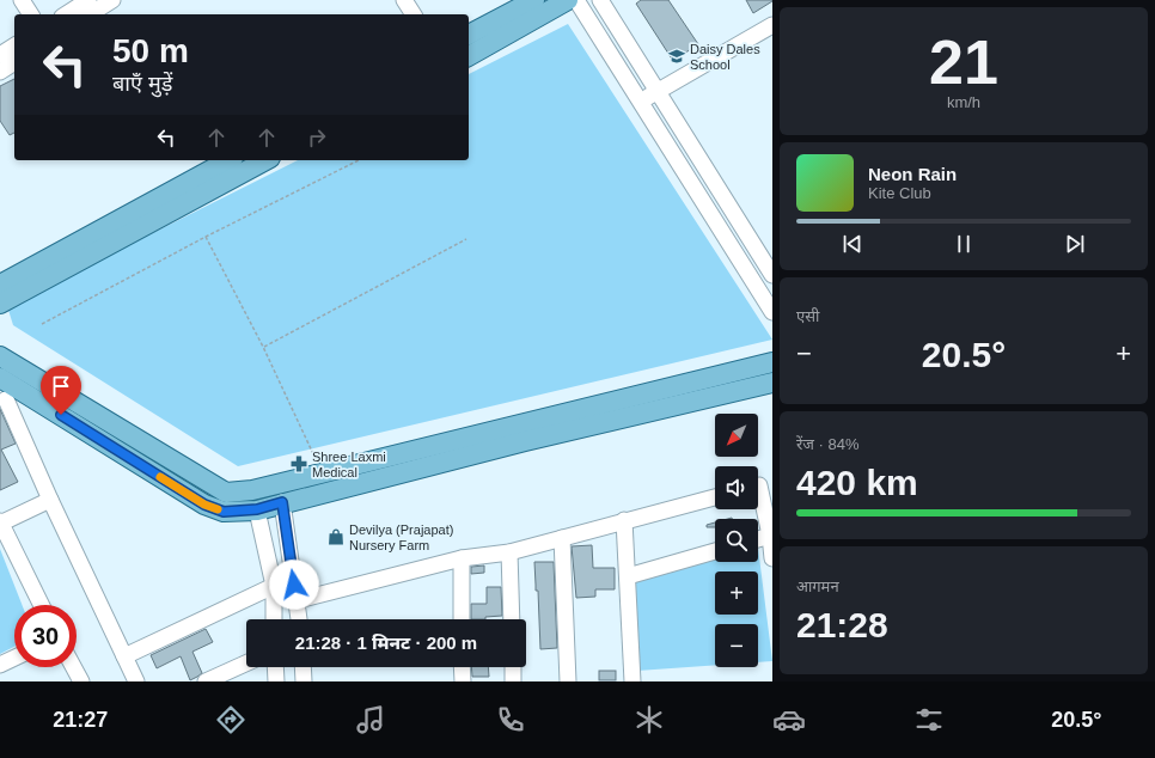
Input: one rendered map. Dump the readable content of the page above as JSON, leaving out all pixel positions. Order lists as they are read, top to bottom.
{
  "places": {
    "school or university": ["Daisy Dales School"],
    "pharmacy": ["Shree Laxmi Medical"],
    "shop": ["Devilya (Prajapat) Nursery Farm"]
  },
  "north": "bottom left",
  "page": {
    "tile": [
      ["21", "km/h"],
      "एसी",
      ["रेंज · 84%", "420 km"],
      ["आगमन", "21:28"]
    ],
    "turn": ["50 m", "बाएँ मुड़ें"],
    "song": ["Neon Rain", "Kite Club"],
    "heat": ["−", "20.5°", "+"],
    "map_buttons": ["+", "−"],
    "limit": "30",
    "trip": "21:28 · 1 मिनट · 200 m",
    "tabs": ["21:27", "20.5°"]
  }
}
